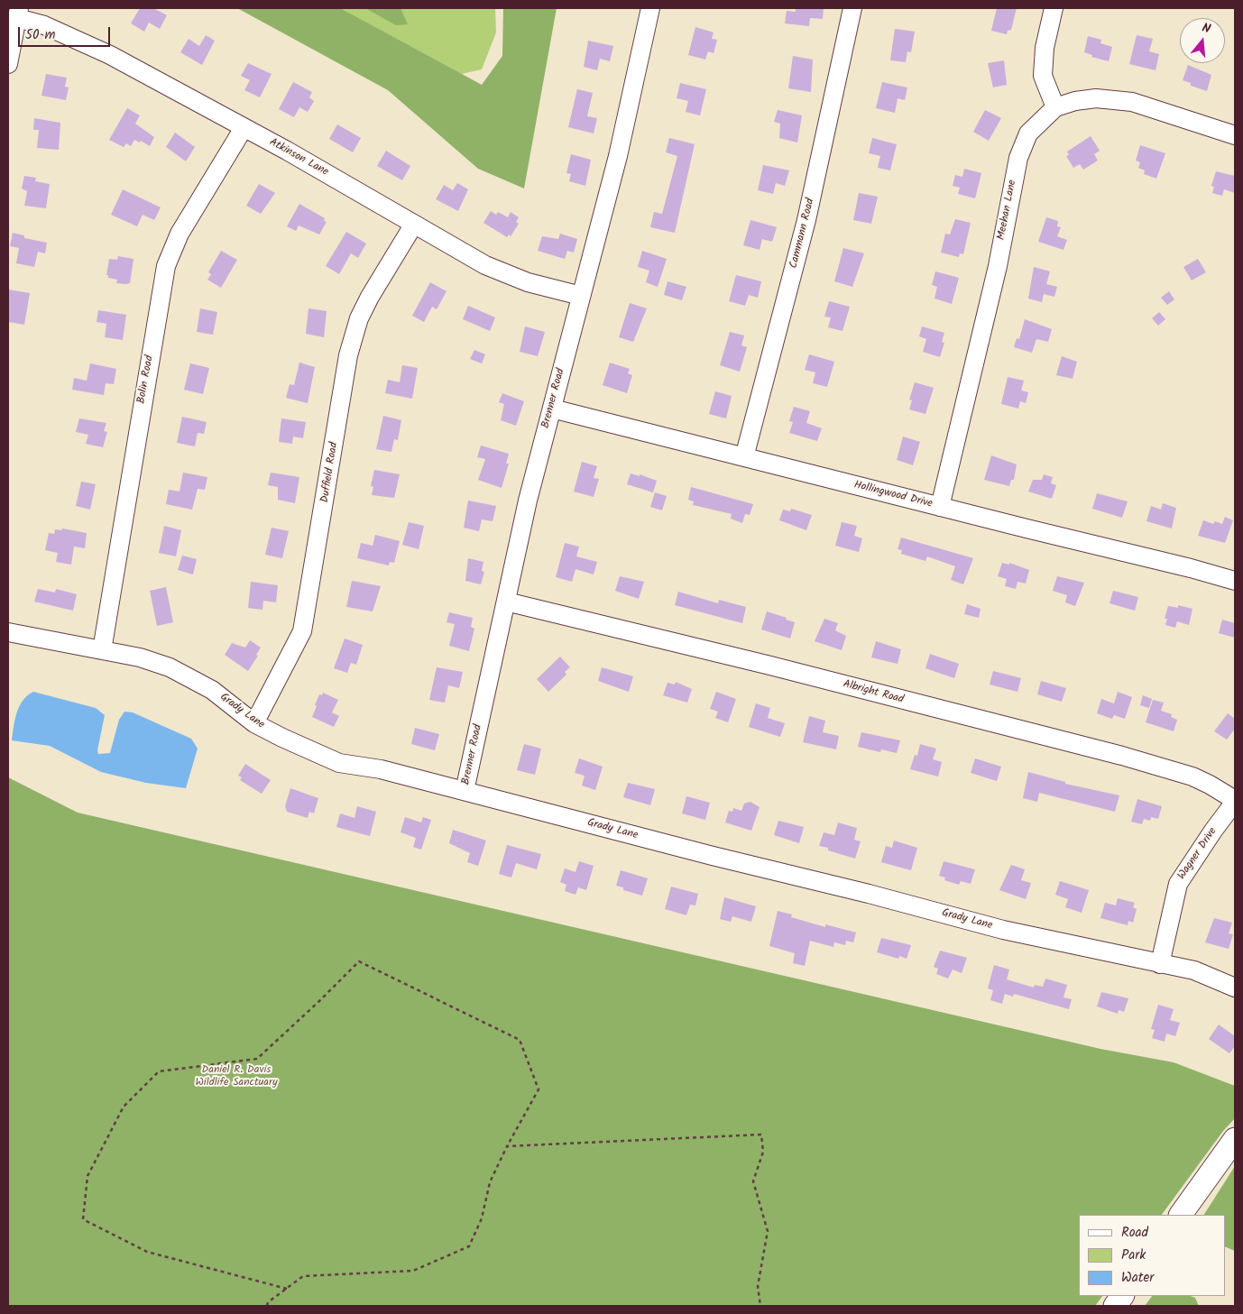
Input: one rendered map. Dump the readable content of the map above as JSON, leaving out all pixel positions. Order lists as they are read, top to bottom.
{
  "streets": {
    "street": [
      "Atkinson Lane",
      "Meehan Lane",
      "Cammann Road",
      "Bolin Road",
      "Brenner Road",
      "Duffield Road",
      "Hollingwood Drive",
      "Albright Road",
      "Grady Lane",
      "Wagner Drive"
    ]
  },
  "crossings": [
    ["Atkinson Lane", "Bolin Road"],
    ["Atkinson Lane", "Brenner Road"],
    ["Atkinson Lane", "Duffield Road"],
    ["Meehan Lane", "Hollingwood Drive"],
    ["Cammann Road", "Hollingwood Drive"],
    ["Bolin Road", "Grady Lane"],
    ["Brenner Road", "Hollingwood Drive"],
    ["Brenner Road", "Albright Road"],
    ["Brenner Road", "Grady Lane"],
    ["Duffield Road", "Grady Lane"],
    ["Albright Road", "Wagner Drive"],
    ["Grady Lane", "Wagner Drive"]
  ],
  "parks": ["Daniel R. Davis Wildlife Sanctuary"],
  "legend": ["Road", "Park", "Water"],
  "scale_bar": "50 m",
  "north": "top"
}
